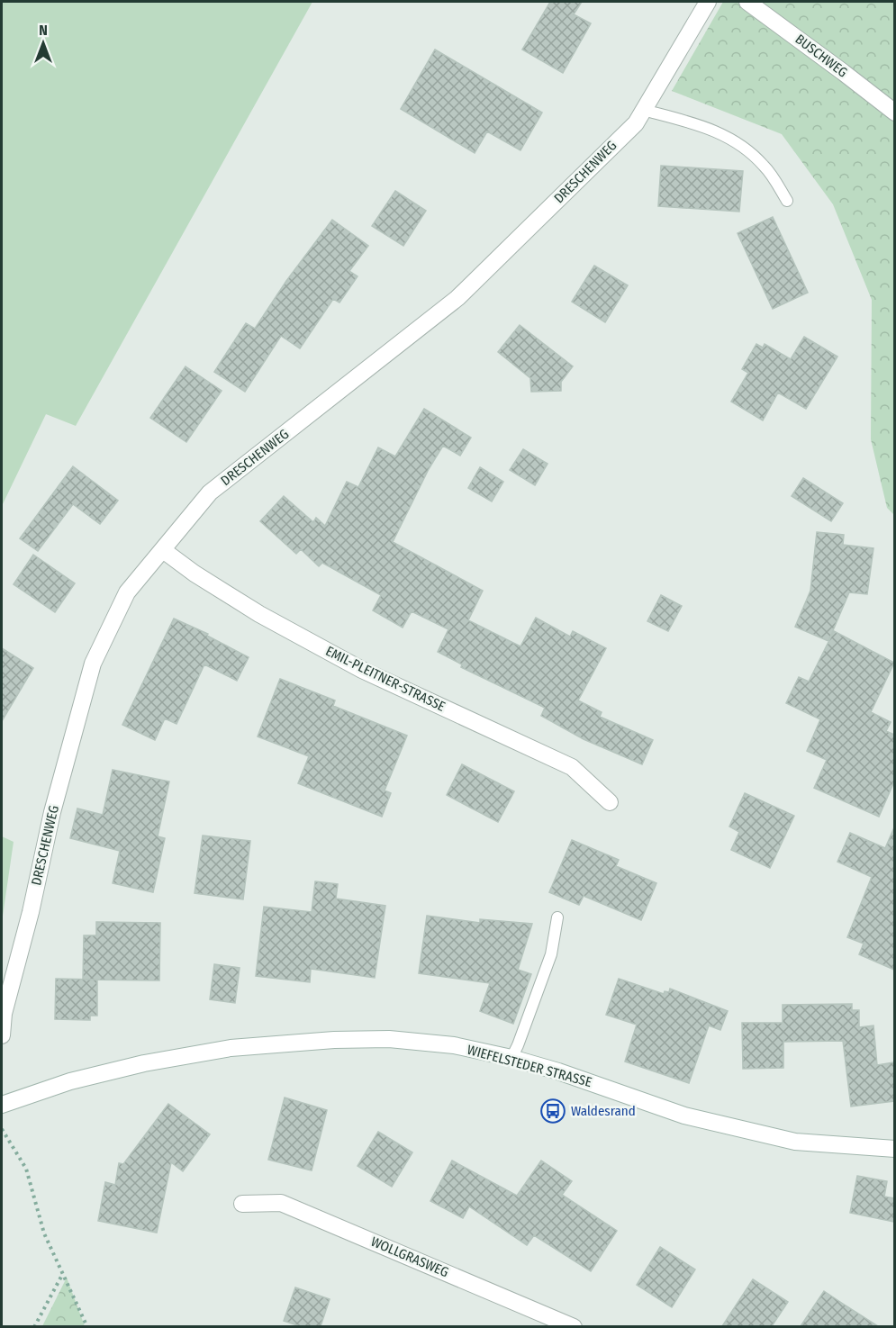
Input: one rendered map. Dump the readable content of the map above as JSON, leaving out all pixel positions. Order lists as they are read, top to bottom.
{
  "streets": {
    "street": [
      "BUSCHWEG",
      "DRESCHENWEG",
      "EMIL-PLEITNER-STRASSE",
      "WIEFELSTEDER STRASSE",
      "WOLLGRASWEG"
    ]
  },
  "crossings": [
    ["DRESCHENWEG", "EMIL-PLEITNER-STRASSE"]
  ],
  "places": {
    "bus stop": ["Waldesrand"]
  },
  "north": "top"
}
